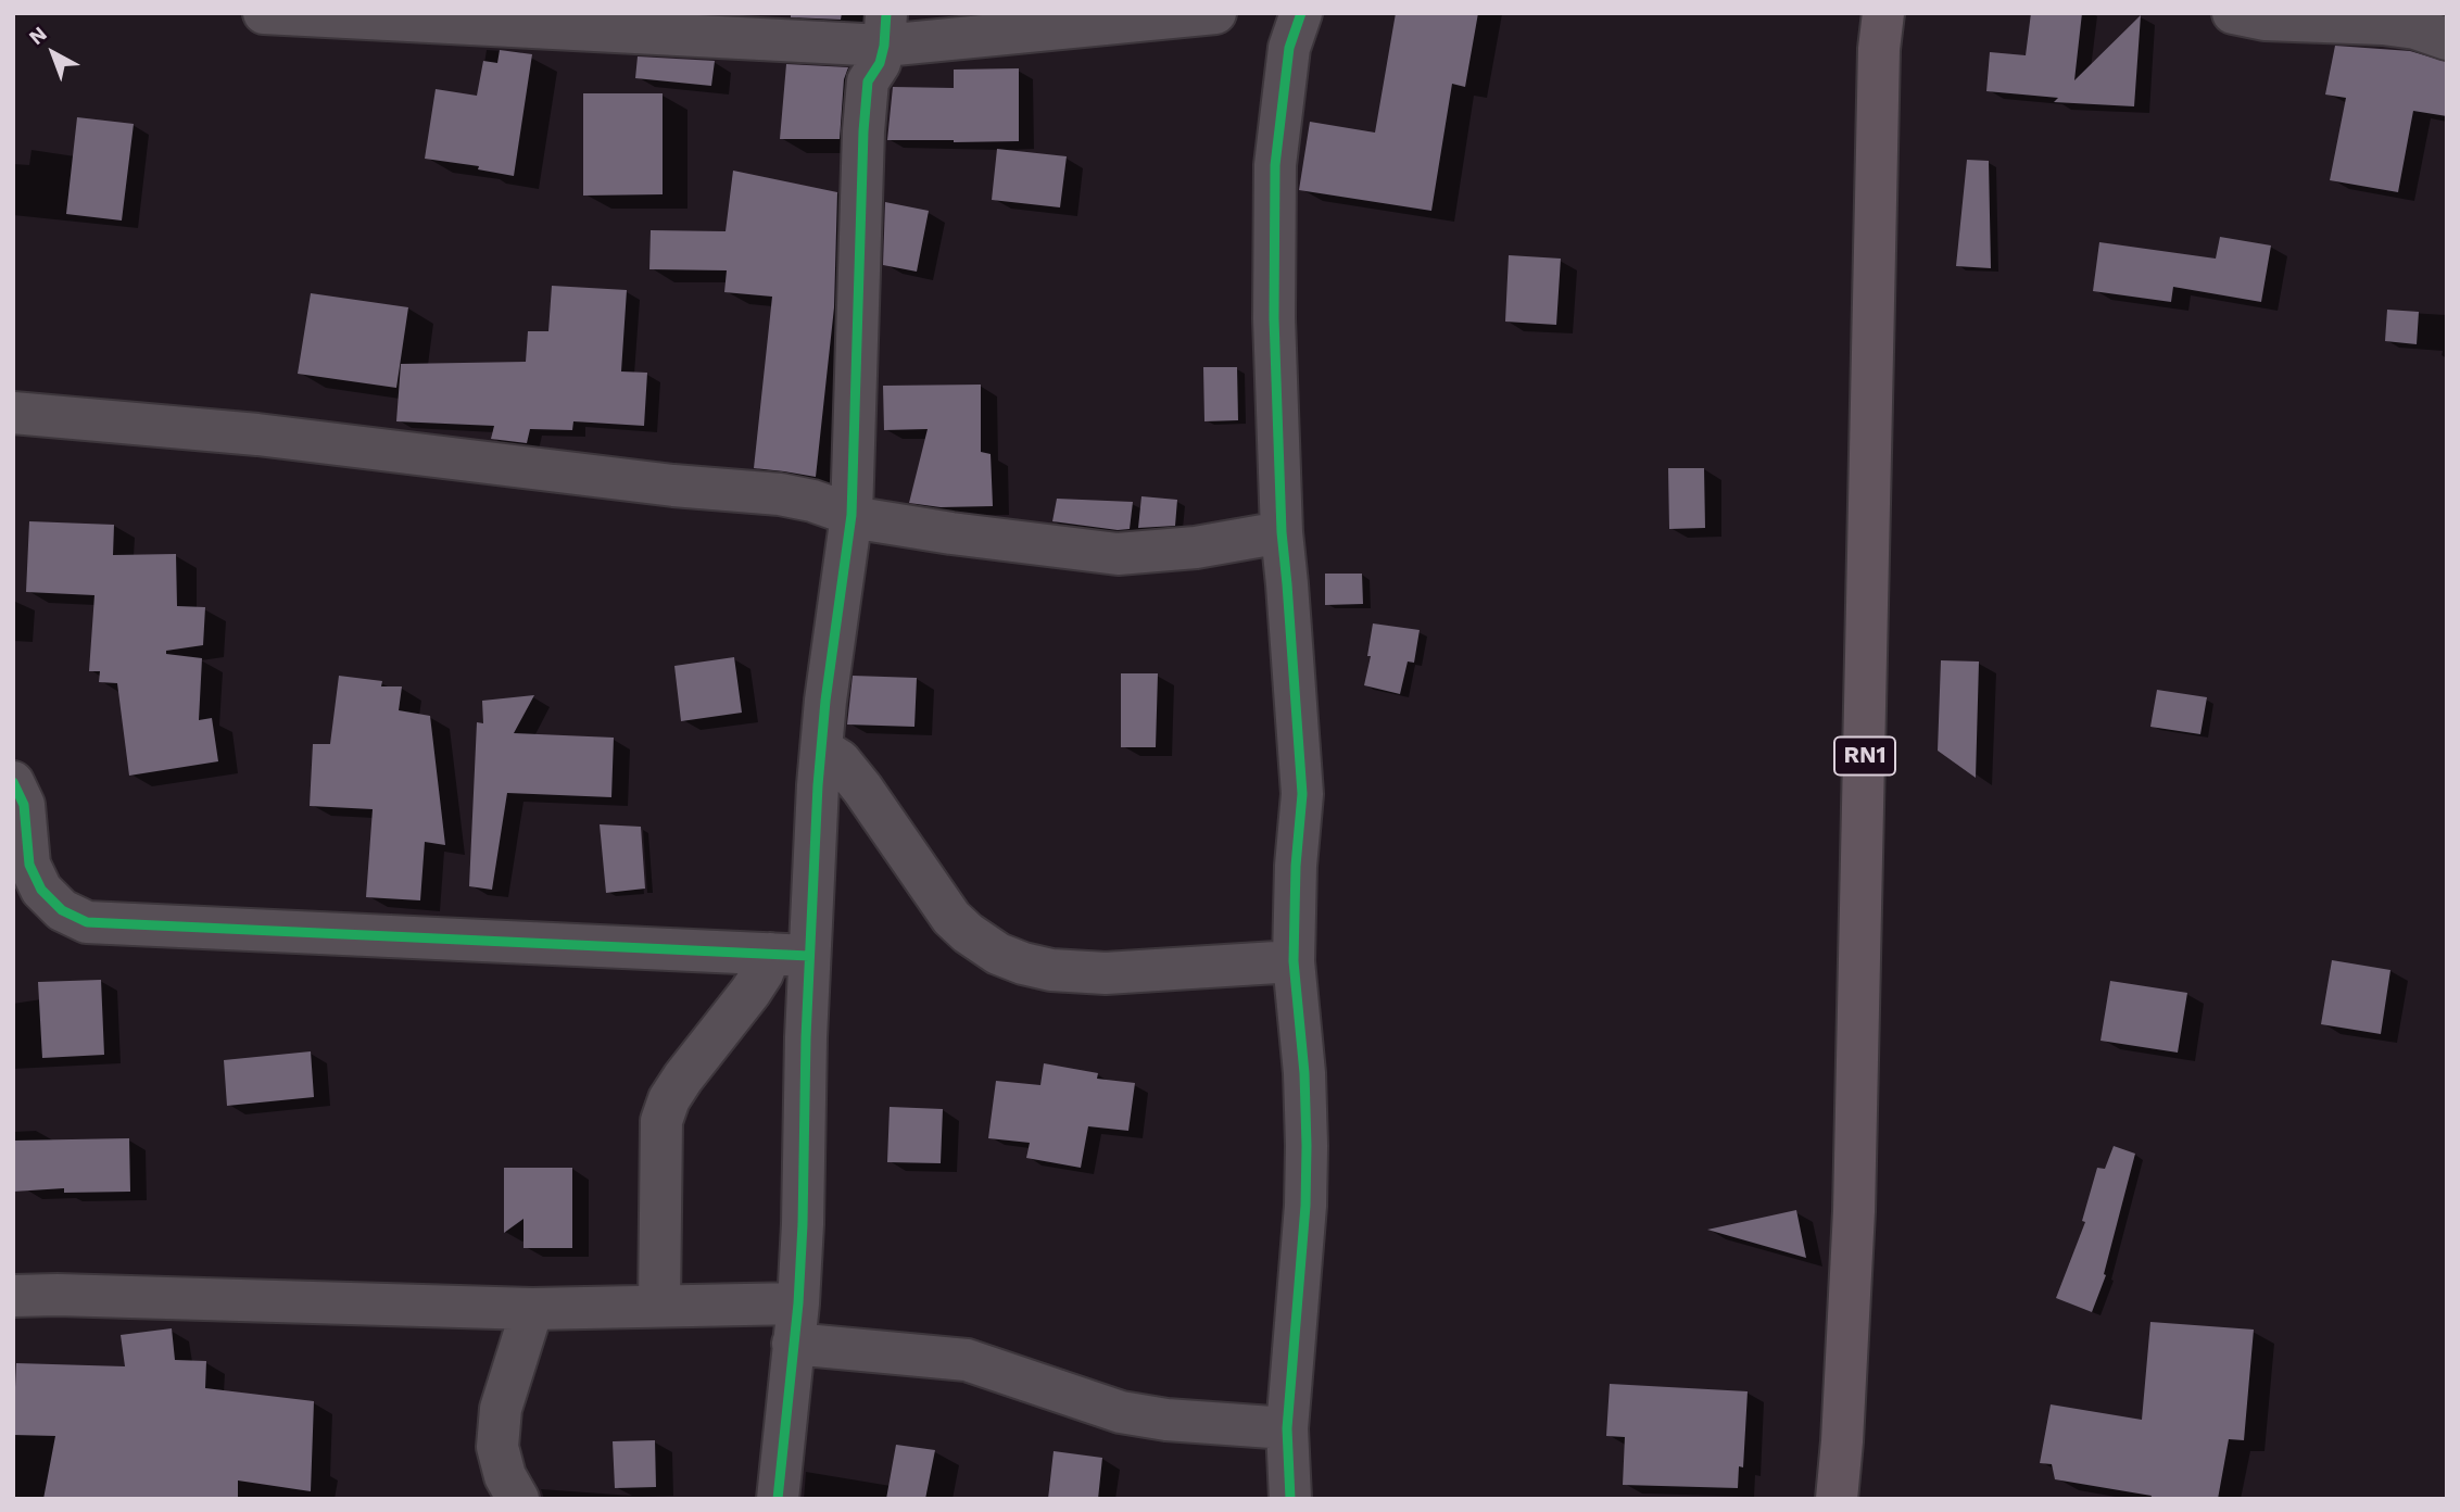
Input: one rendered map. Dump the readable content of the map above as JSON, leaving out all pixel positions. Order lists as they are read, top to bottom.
{
  "streets": {
    "highway": ["RN1"]
  },
  "north": "top left"
}
